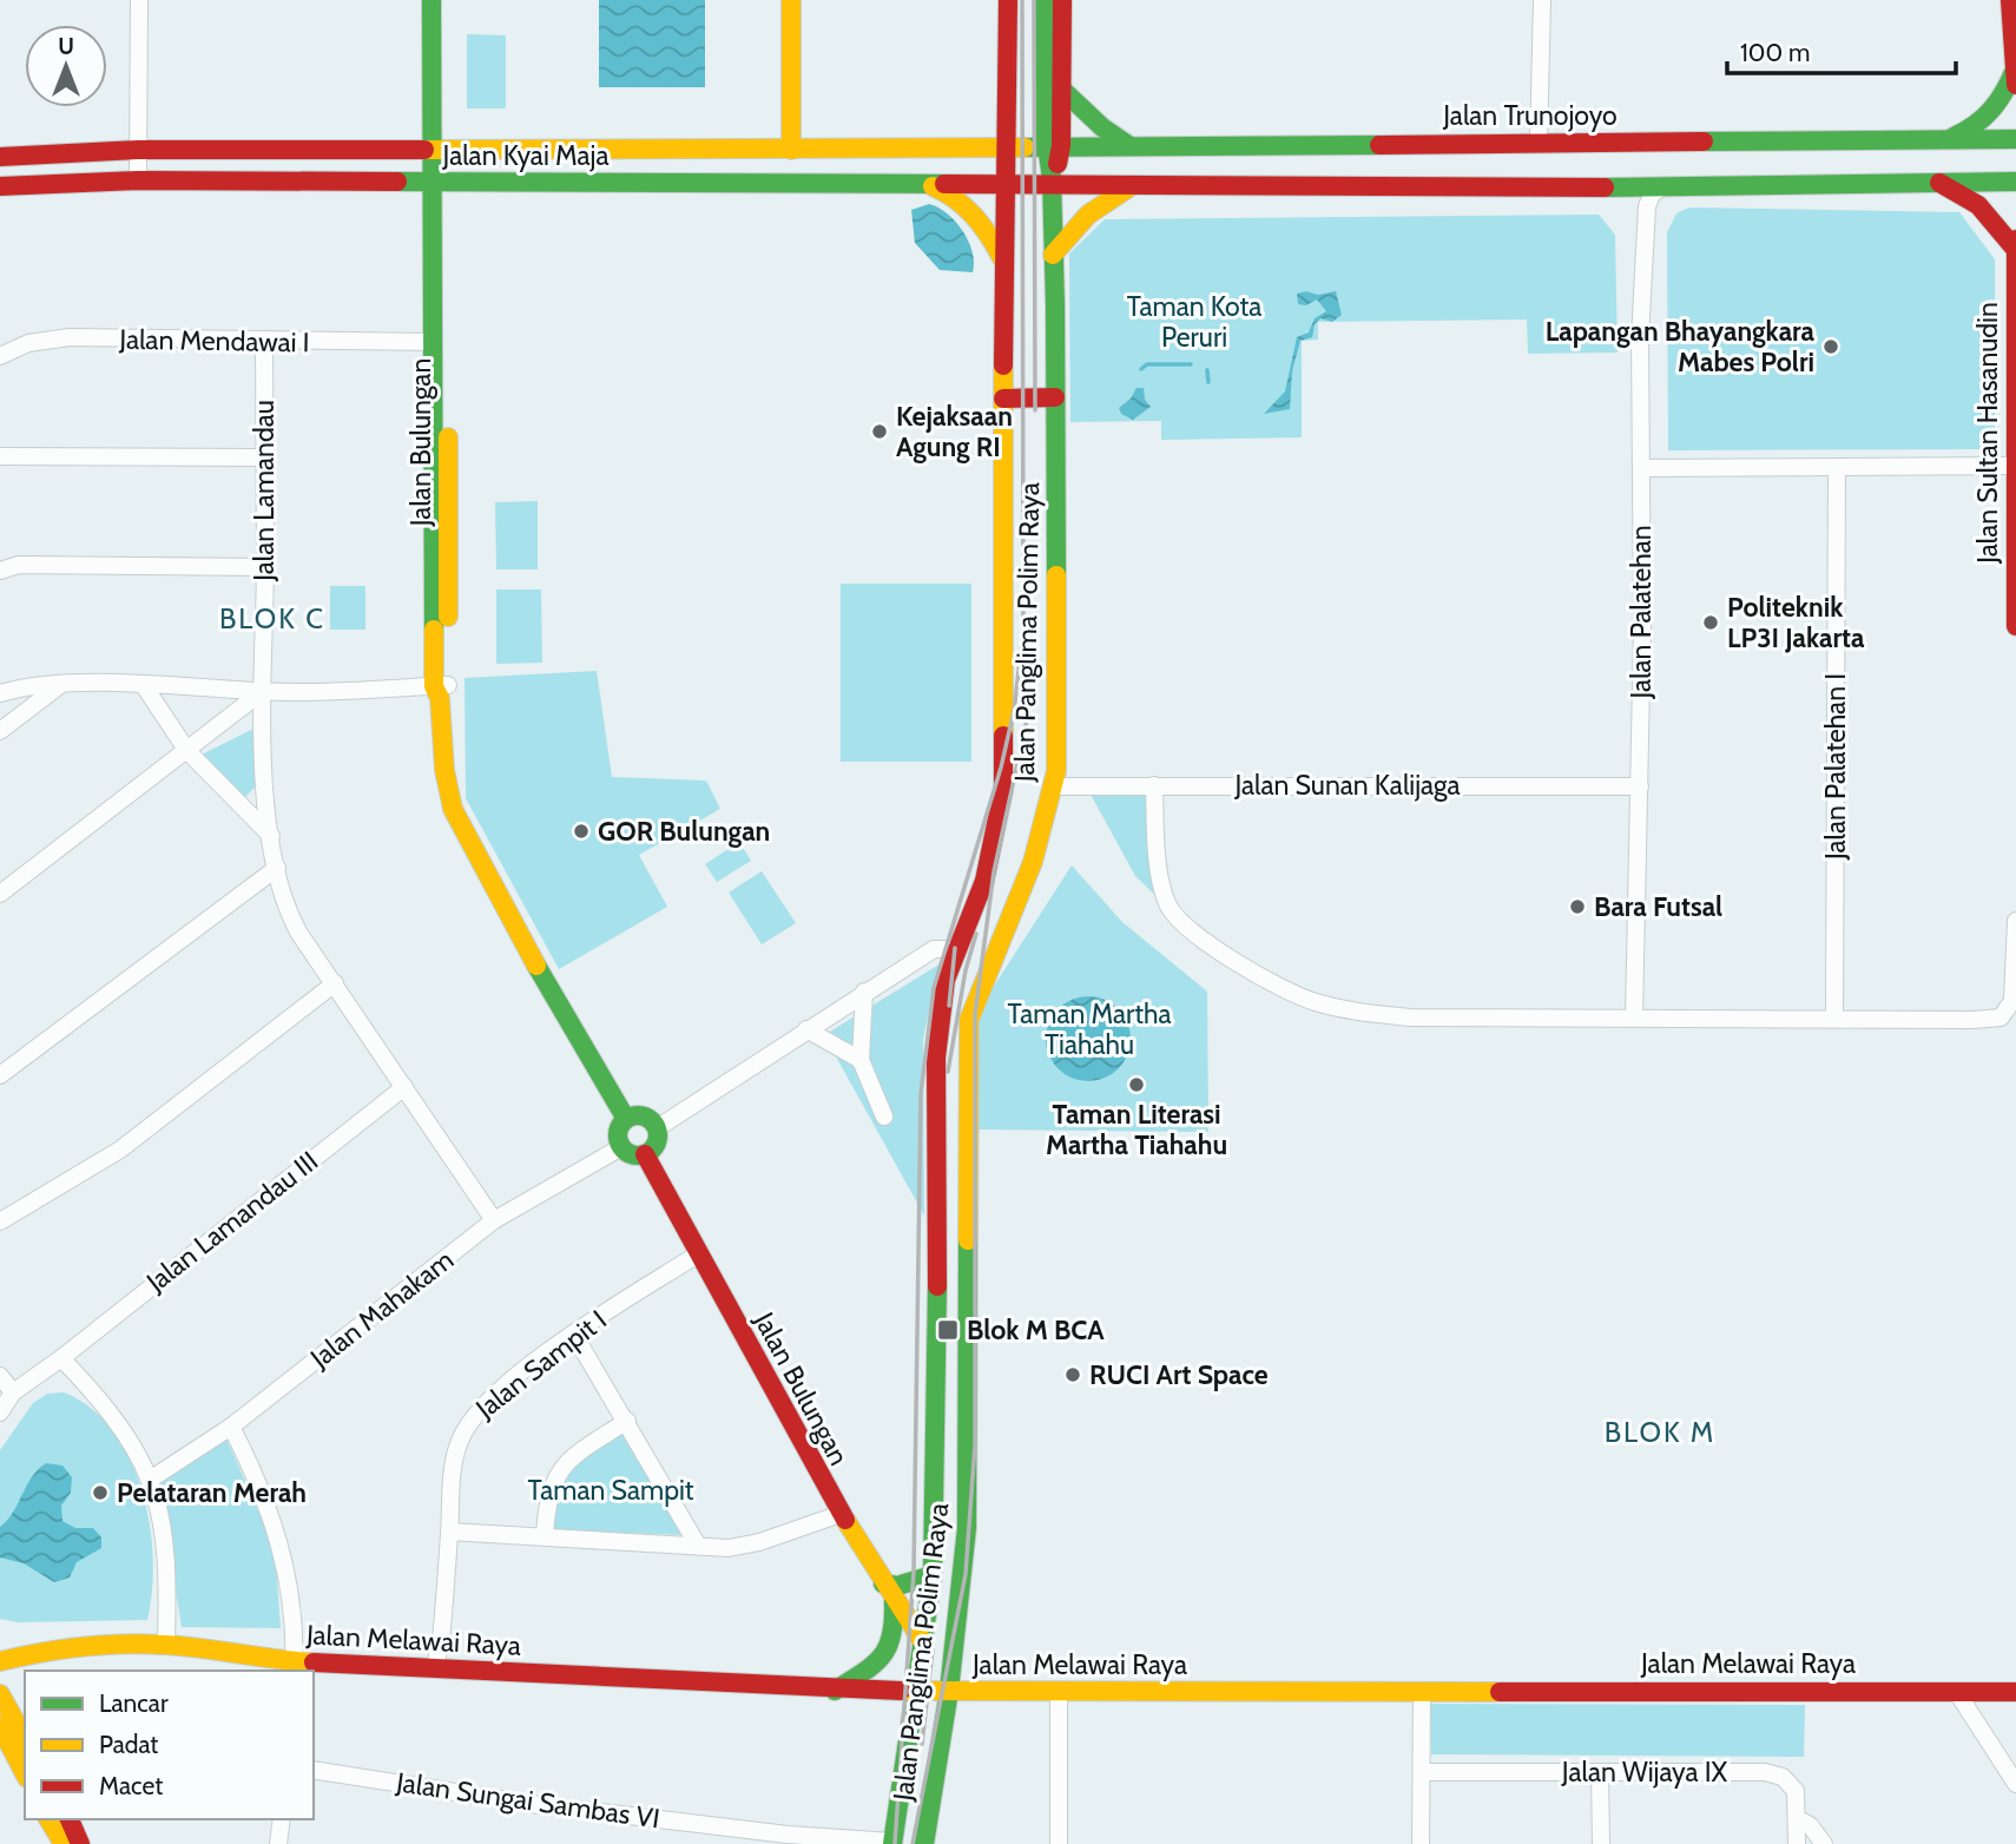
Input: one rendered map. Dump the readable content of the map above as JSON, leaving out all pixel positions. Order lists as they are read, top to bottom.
{
  "streets": {
    "main road": [
      "Jalan Trunojoyo",
      "Jalan Kyai Maja",
      "Jalan Sultan Hasanudin",
      "Jalan Bulungan",
      "Jalan Panglima Polim Raya",
      "Jalan Melawai Raya"
    ],
    "street": [
      "Jalan Mendawai I",
      "Jalan Lamandau",
      "Jalan Palatehan",
      "Jalan Palatehan I",
      "Jalan Sunan Kalijaga",
      "Jalan Lamandau III",
      "Jalan Mahakam",
      "Jalan Sampit I",
      "Jalan Wijaya IX",
      "Jalan Sungai Sambas VI"
    ]
  },
  "crossings": [
    ["Jalan Trunojoyo", "Jalan Kyai Maja"],
    ["Jalan Trunojoyo", "Jalan Panglima Polim Raya"],
    ["Jalan Kyai Maja", "Jalan Bulungan"],
    ["Jalan Kyai Maja", "Jalan Panglima Polim Raya"],
    ["Jalan Mendawai I", "Jalan Bulungan"],
    ["Jalan Mendawai I", "Jalan Lamandau"],
    ["Jalan Bulungan", "Jalan Panglima Polim Raya"],
    ["Jalan Bulungan", "Jalan Mahakam"],
    ["Jalan Bulungan", "Jalan Sampit I"],
    ["Jalan Lamandau", "Jalan Lamandau III"],
    ["Jalan Lamandau", "Jalan Mahakam"],
    ["Jalan Palatehan", "Jalan Sunan Kalijaga"],
    ["Jalan Panglima Polim Raya", "Jalan Sunan Kalijaga"],
    ["Jalan Panglima Polim Raya", "Jalan Melawai Raya"],
    ["Jalan Panglima Polim Raya", "Jalan Sungai Sambas VI"],
    ["Jalan Sampit I", "Jalan Melawai Raya"]
  ],
  "districts": ["BLOK C", "BLOK M"],
  "parks": ["Taman Kota Peruri", "Taman Martha Tiahahu", "Taman Sampit"],
  "places": {
    "other": [
      "Lapangan Bhayangkara Mabes Polri",
      "Kejaksaan Agung RI",
      "Politeknik LP3I Jakarta",
      "GOR Bulungan",
      "Bara Futsal",
      "Taman Literasi Martha Tiahahu",
      "RUCI Art Space",
      "Pelataran Merah"
    ],
    "transit": ["Blok M BCA"]
  },
  "legend": ["Lancar", "Padat", "Macet"],
  "scale_bar": "100 m",
  "north": "top"
}
